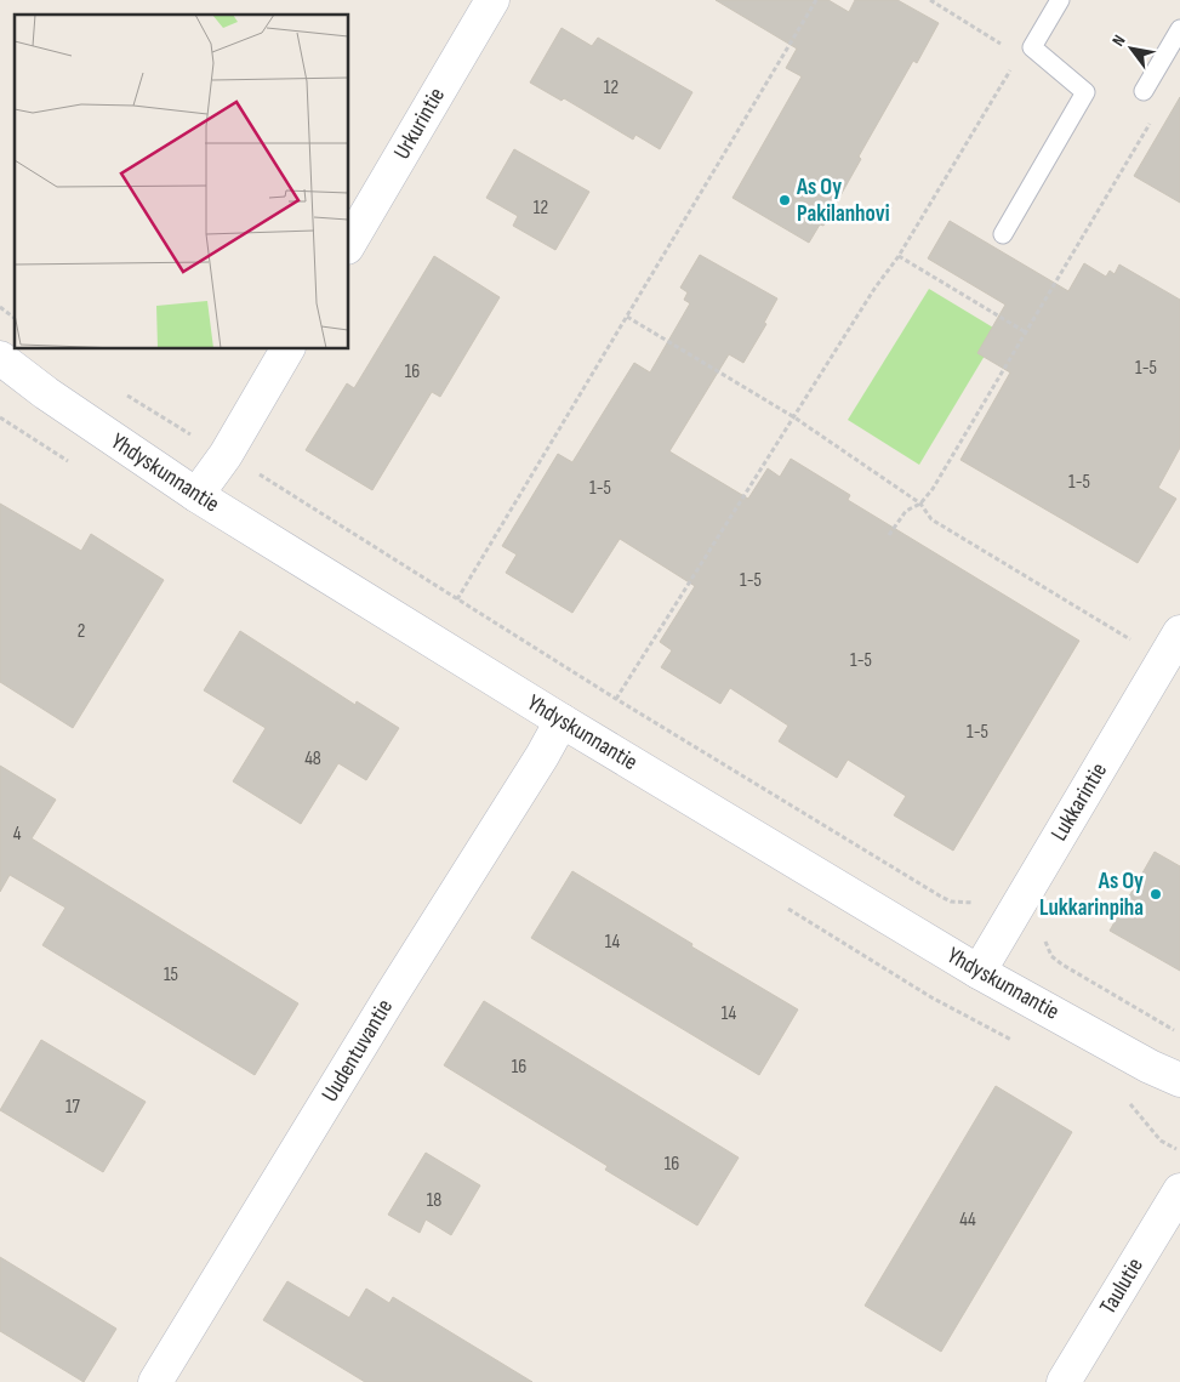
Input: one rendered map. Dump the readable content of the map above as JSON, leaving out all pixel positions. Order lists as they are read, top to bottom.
{
  "streets": {
    "street": [
      "Urkurintie",
      "Yhdyskunnantie",
      "Lukkarintie",
      "Uudentuvantie",
      "Taulutie"
    ]
  },
  "crossings": [
    ["Yhdyskunnantie", "Lukkarintie"],
    ["Yhdyskunnantie", "Uudentuvantie"]
  ],
  "places": ["As Oy Pakilanhovi", "As Oy Lukkarinpiha"],
  "house_numbers": [
    "12",
    "12",
    "1-5",
    "16",
    "1-5",
    "1-5",
    "1-5",
    "2",
    "1-5",
    "1-5",
    "48",
    "4",
    "14",
    "15",
    "14",
    "16",
    "17",
    "16",
    "18",
    "44"
  ],
  "north": "top left"
}
